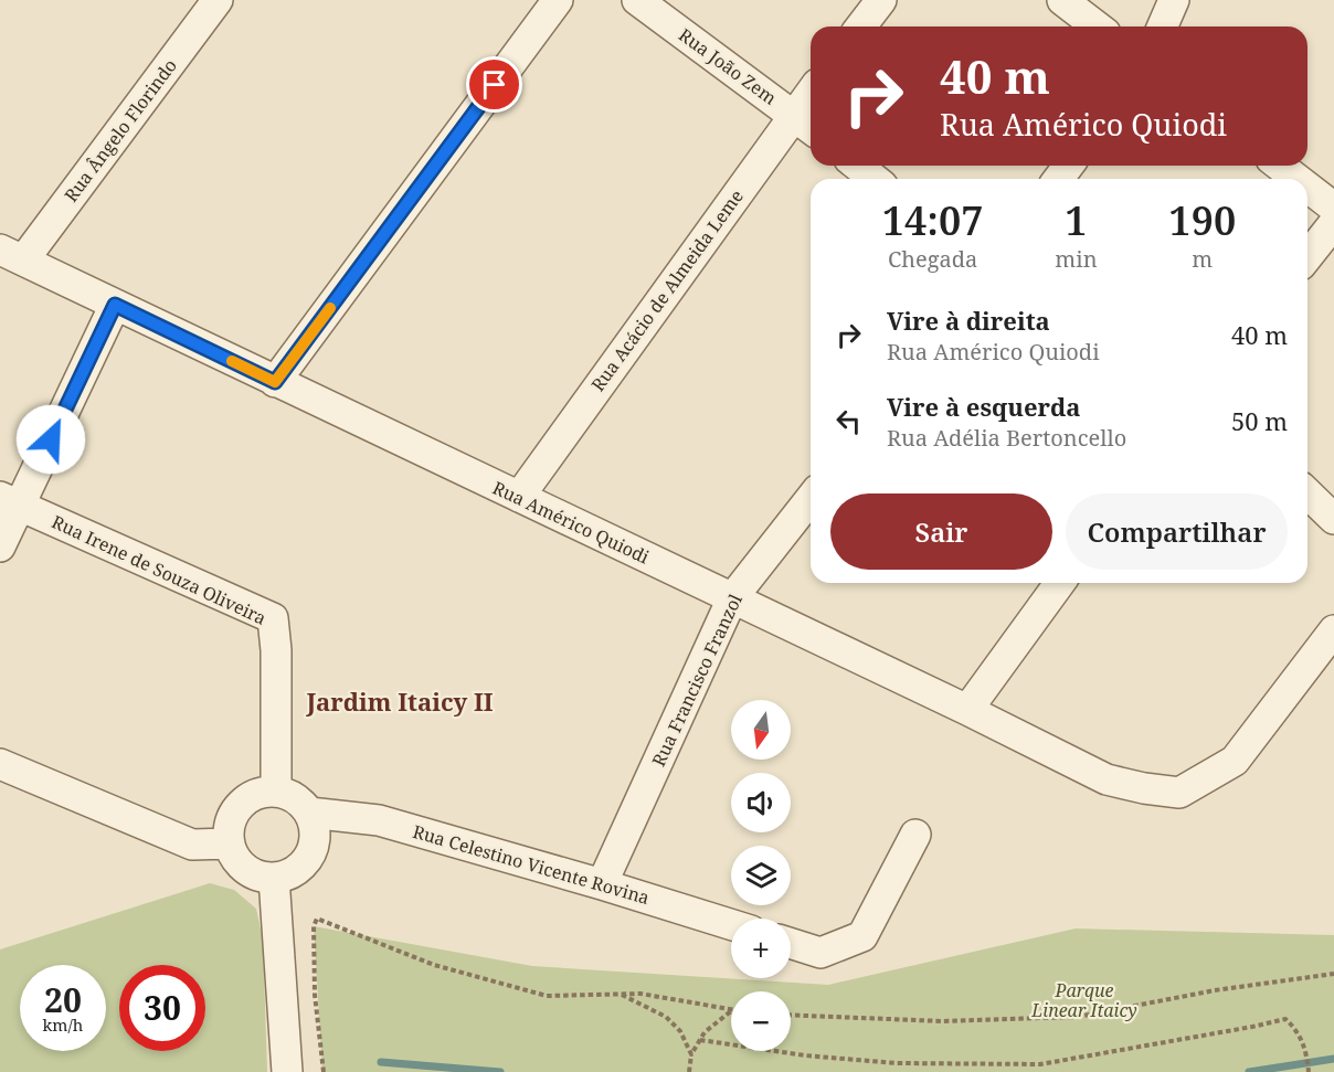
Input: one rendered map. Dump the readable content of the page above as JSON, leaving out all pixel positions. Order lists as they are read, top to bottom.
{
  "streets": {
    "street": [
      "Rua João Zem",
      "Rua Ângelo Florindo",
      "Rua Acácio de Almeida Leme",
      "Rua Américo Quiodi",
      "Rua Irene de Souza Oliveira",
      "Rua Francisco Franzol",
      "Rua Celestino Vicente Rovina"
    ]
  },
  "crossings": [
    ["Rua João Zem", "Rua Acácio de Almeida Leme"],
    ["Rua Ângelo Florindo", "Rua Américo Quiodi"],
    ["Rua Acácio de Almeida Leme", "Rua Américo Quiodi"],
    ["Rua Américo Quiodi", "Rua Francisco Franzol"],
    ["Rua Irene de Souza Oliveira", "Rua Celestino Vicente Rovina"],
    ["Rua Francisco Franzol", "Rua Celestino Vicente Rovina"]
  ],
  "districts": ["Jardim Itaicy II"],
  "parks": ["Parque Linear Itaicy"],
  "north": "bottom",
  "page": {
    "turn": ["40 m", "Rua Américo Quiodi"],
    "eta": [
      "14:07",
      "Chegada",
      "1",
      "min",
      "190",
      "m"
    ],
    "list": [
      {
        "name": "Vire à direita",
        "note": "Rua Américo Quiodi",
        "value": "40 m"
      },
      {
        "name": "Vire à esquerda",
        "note": "Rua Adélia Bertoncello",
        "value": "50 m"
      }
    ],
    "buttons": ["Sair", "Compartilhar"],
    "map_buttons": ["+", "−"],
    "speed": "20 km/h",
    "limit": "30"
  }
}
